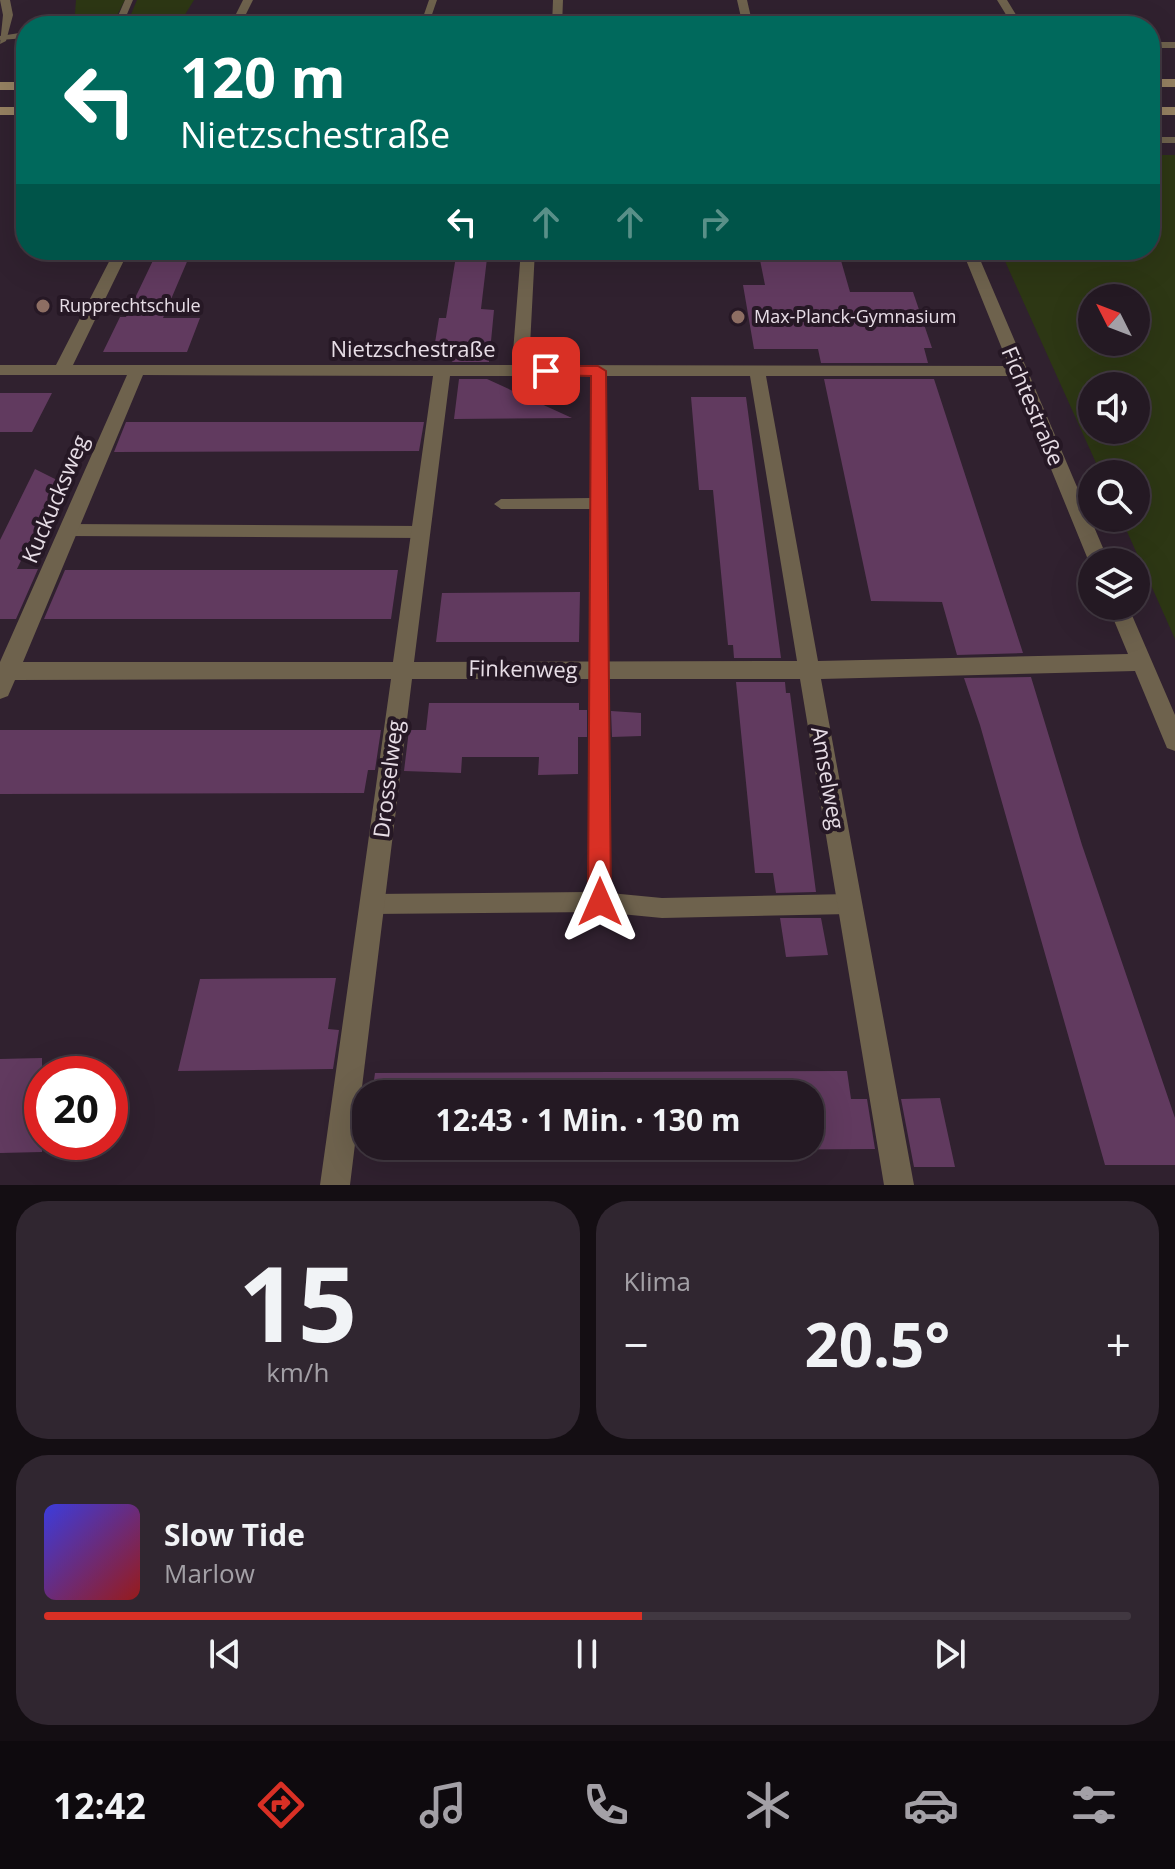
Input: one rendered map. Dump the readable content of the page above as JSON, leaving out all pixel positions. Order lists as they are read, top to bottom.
{
  "streets": {
    "street": [
      "Nietzschestraße",
      "Fichtestraße",
      "Kuckucksweg",
      "Finkenweg",
      "Amselweg",
      "Drosselweg"
    ]
  },
  "crossings": [
    ["Nietzschestraße", "Fichtestraße"],
    ["Nietzschestraße", "Kuckucksweg"],
    ["Nietzschestraße", "Amselweg"],
    ["Nietzschestraße", "Drosselweg"],
    ["Kuckucksweg", "Finkenweg"],
    ["Finkenweg", "Amselweg"],
    ["Finkenweg", "Drosselweg"]
  ],
  "places": ["Rupprechtschule", "Max-Planck-Gymnasium"],
  "north": "top left",
  "page": {
    "turn": ["120 m", "Nietzschestraße"],
    "limit": "20",
    "trip": "12:43 · 1 Min. · 130 m",
    "tile": [
      ["15", "km/h"],
      "Klima"
    ],
    "heat": ["−", "20.5°", "+"],
    "song": ["Slow Tide", "Marlow"],
    "tabs": "12:42"
  }
}
